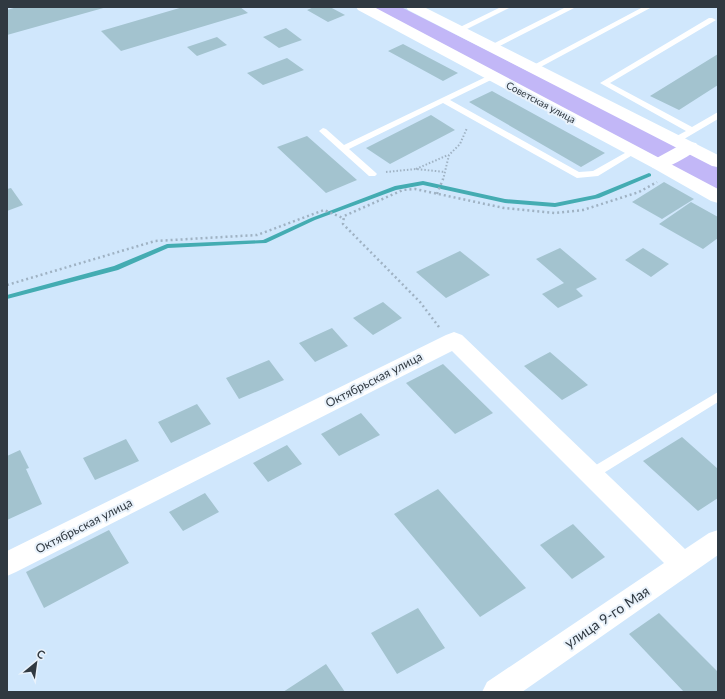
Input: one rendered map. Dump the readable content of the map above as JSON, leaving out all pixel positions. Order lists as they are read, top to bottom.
{
  "streets": {
    "main road": ["Советская улица", "Октябрьская улица", "улица 9-го Мая"]
  },
  "north": "top right"
}
